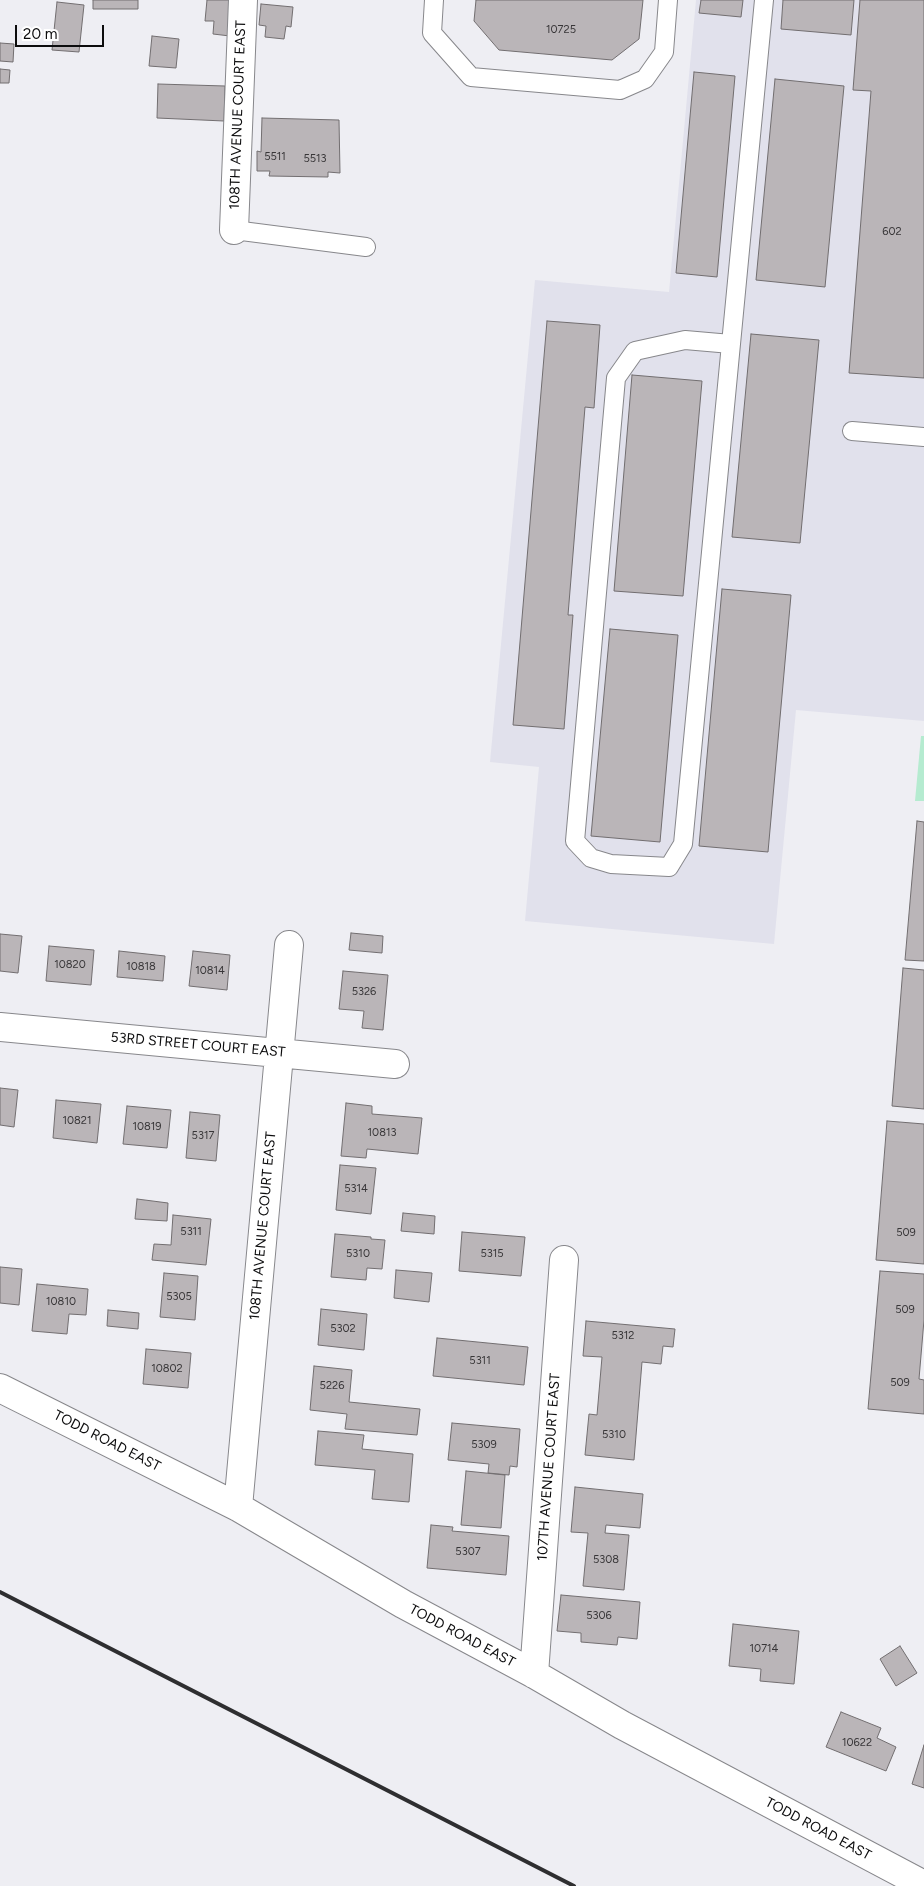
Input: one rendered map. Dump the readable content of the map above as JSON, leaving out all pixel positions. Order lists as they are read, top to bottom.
{
  "streets": {
    "street": [
      "108TH AVENUE COURT EAST",
      "53RD STREET COURT EAST",
      "TODD ROAD EAST",
      "107TH AVENUE COURT EAST"
    ]
  },
  "crossings": [
    ["108TH AVENUE COURT EAST", "53RD STREET COURT EAST"],
    ["108TH AVENUE COURT EAST", "TODD ROAD EAST"],
    ["TODD ROAD EAST", "107TH AVENUE COURT EAST"]
  ],
  "house_numbers": [
    "10725",
    "5511",
    "5513",
    "602",
    "10820",
    "10818",
    "10814",
    "5326",
    "10821",
    "10819",
    "10813",
    "5317",
    "5314",
    "5311",
    "509",
    "5310",
    "5315",
    "5305",
    "10810",
    "509",
    "5302",
    "5312",
    "5311",
    "10802",
    "509",
    "5226",
    "5310",
    "5309",
    "5307",
    "5308",
    "5306",
    "10714",
    "10622"
  ],
  "scale_bar": "20 m"
}
